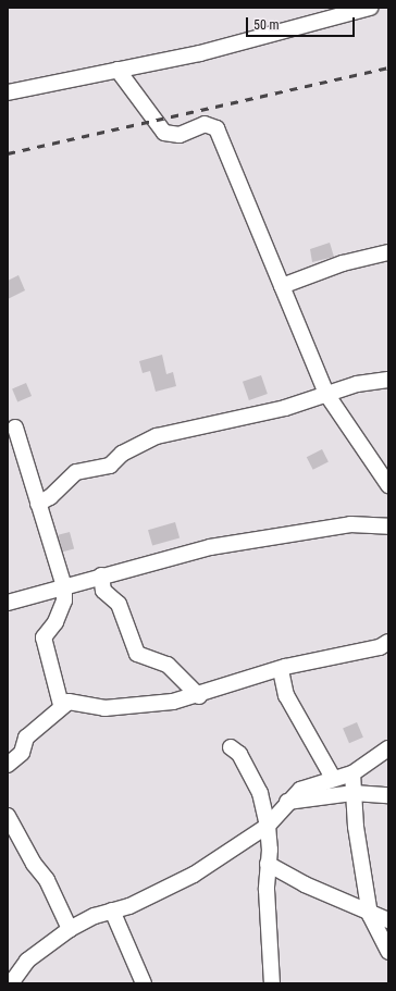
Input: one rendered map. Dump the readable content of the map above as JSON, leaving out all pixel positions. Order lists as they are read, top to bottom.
{
  "scale_bar": "50 m"
}
